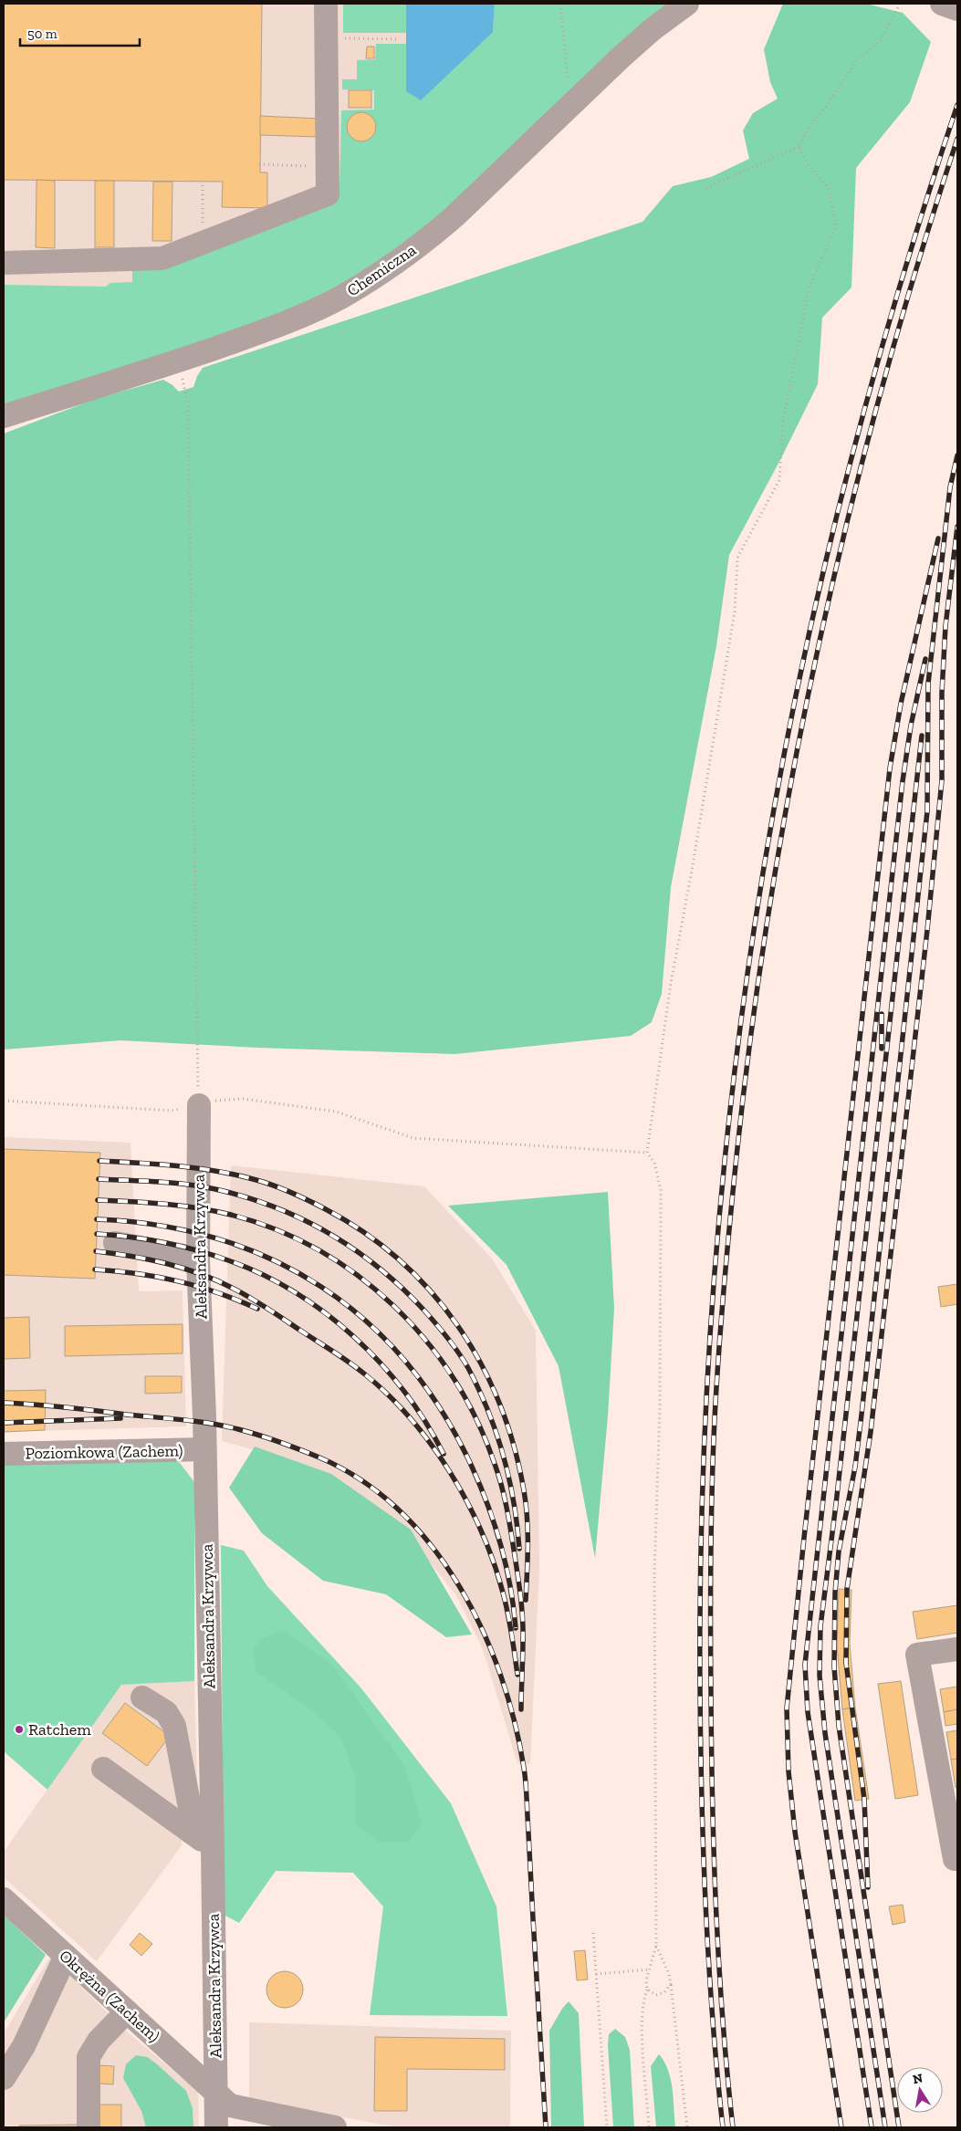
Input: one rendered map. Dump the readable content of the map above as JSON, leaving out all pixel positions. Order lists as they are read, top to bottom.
{
  "streets": {
    "street": [
      "Chemiczna",
      "Aleksandra Krzywca",
      "Poziomkowa (Zachem)",
      "Okrężna (Zachem)"
    ]
  },
  "crossings": [
    ["Aleksandra Krzywca", "Poziomkowa (Zachem)"],
    ["Aleksandra Krzywca", "Okrężna (Zachem)"]
  ],
  "places": ["Ratchem"],
  "scale_bar": "50 m",
  "north": "top"
}
